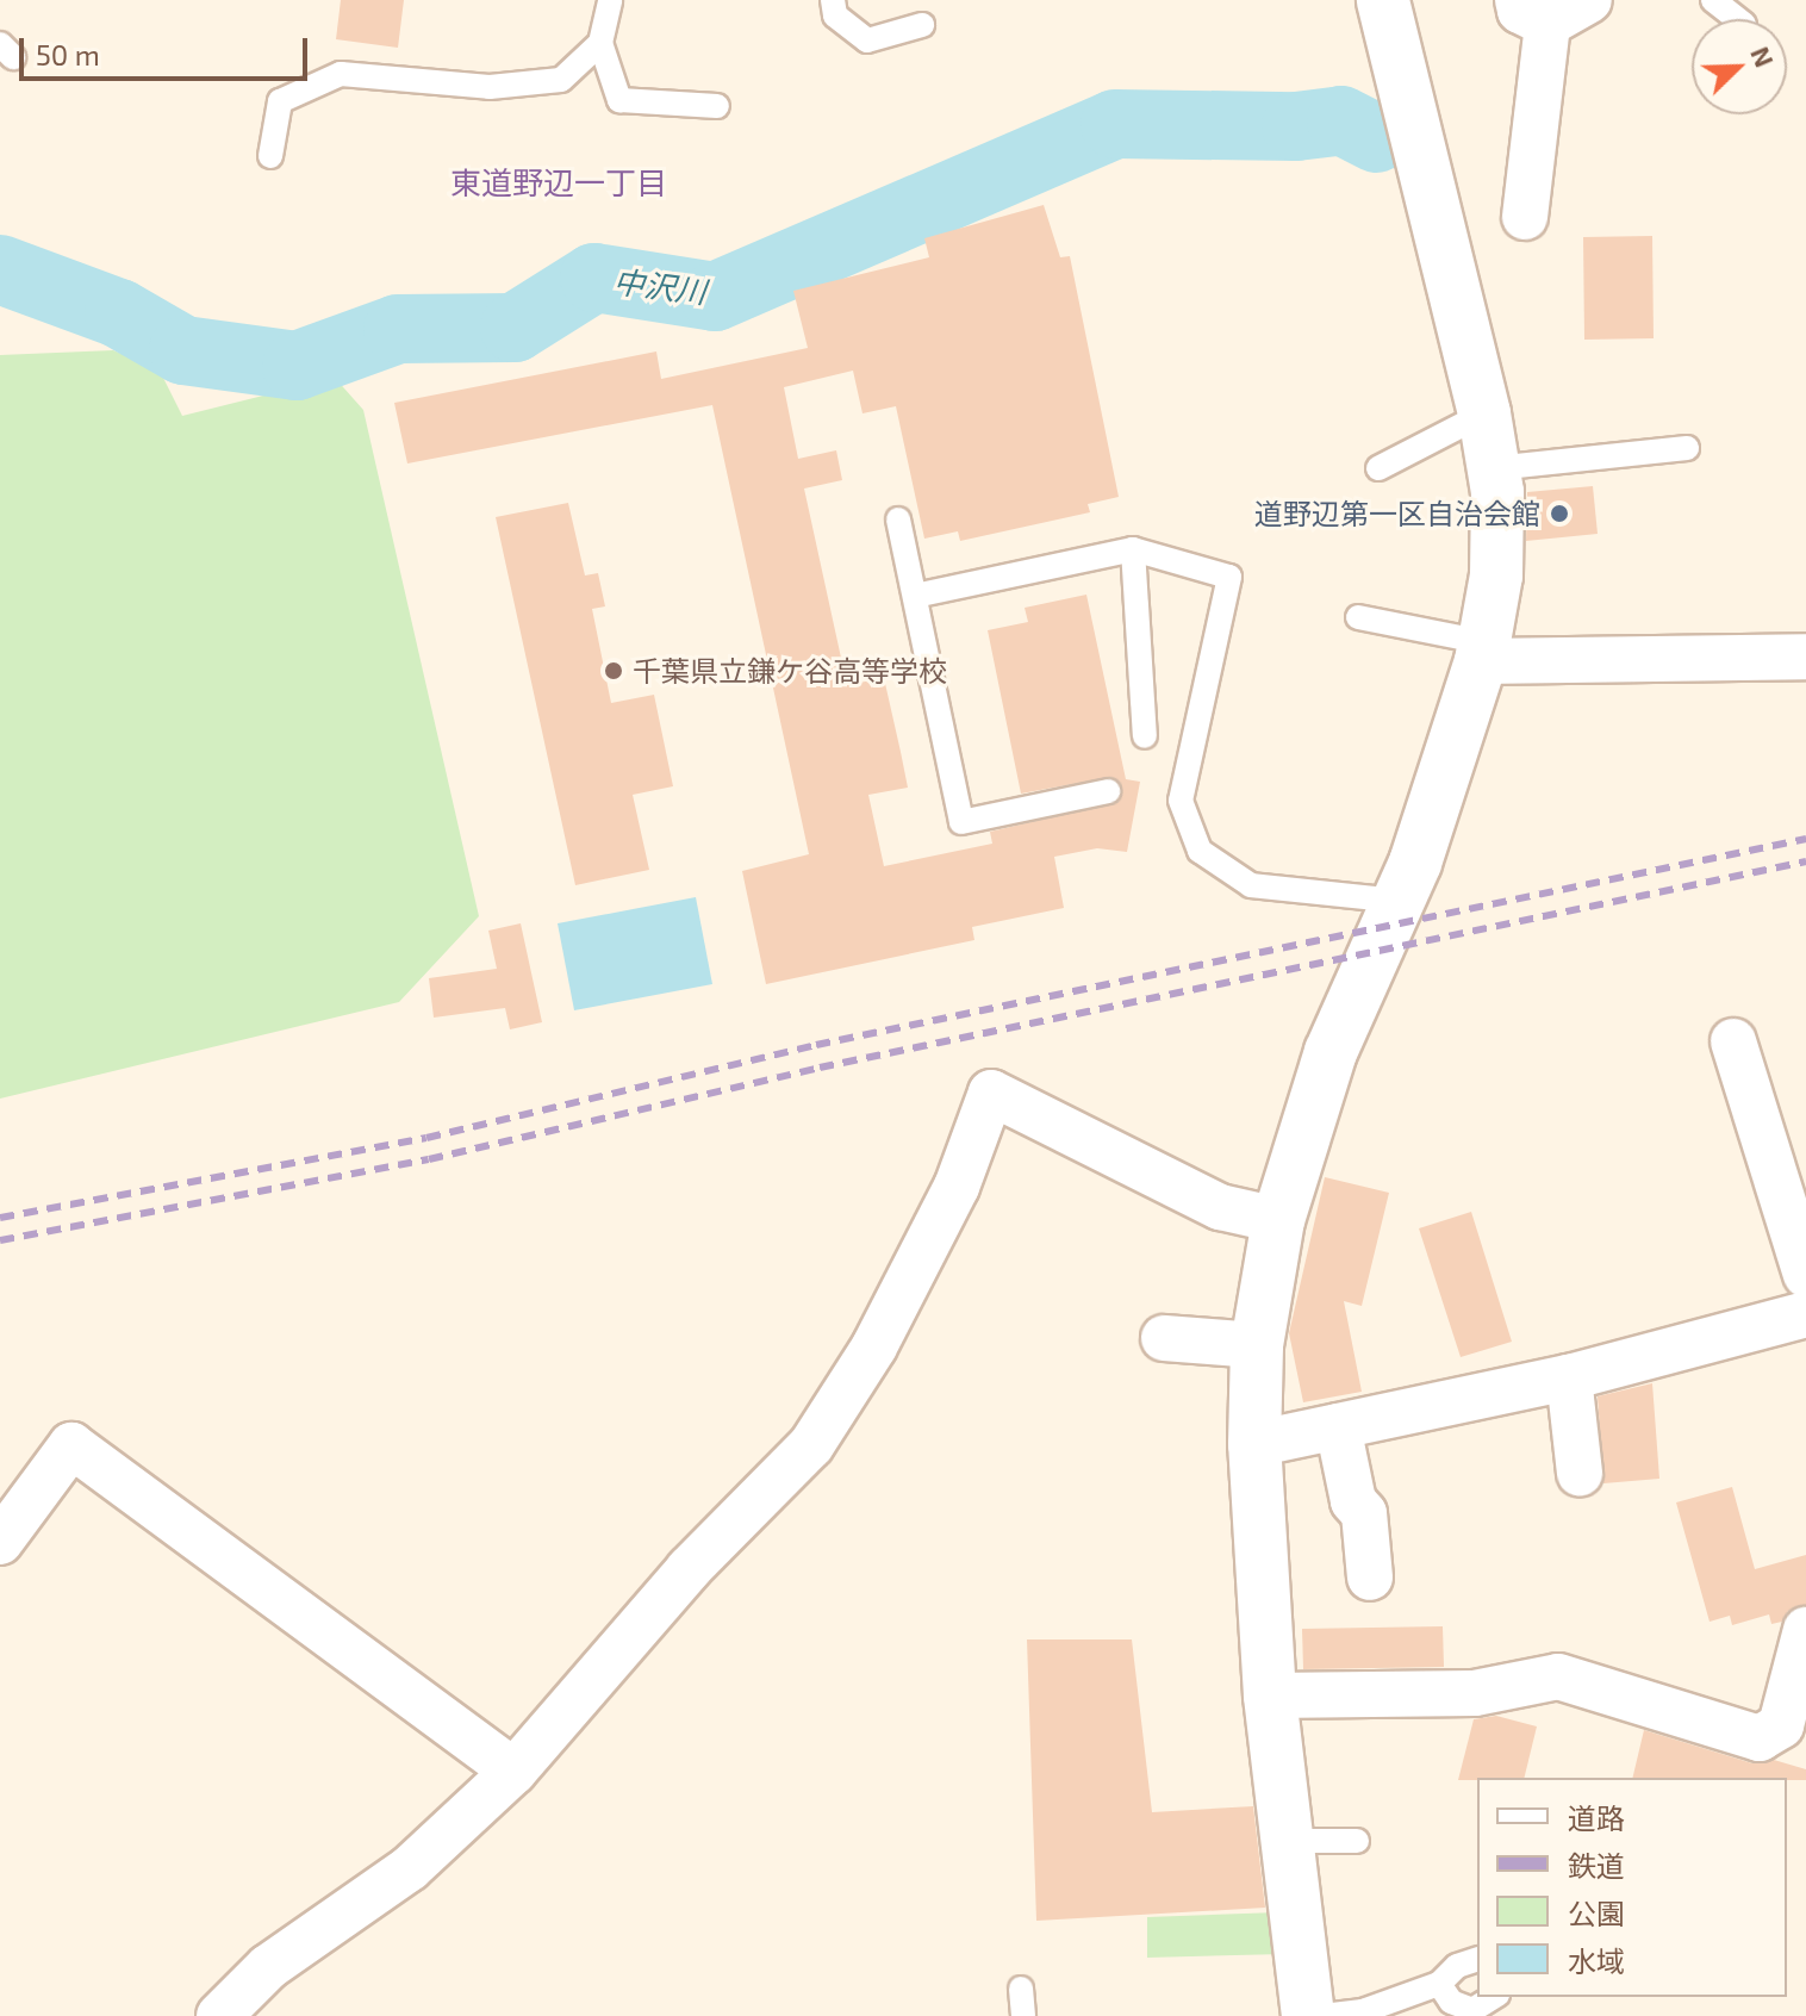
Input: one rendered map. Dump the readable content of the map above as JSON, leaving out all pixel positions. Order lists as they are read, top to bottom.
{
  "districts": ["東道野辺一丁目"],
  "water": ["中沢川"],
  "places": ["道野辺第一区自治会館", "千葉県立鎌ケ谷高等学校"],
  "legend": [
    "道路",
    "鉄道",
    "公園",
    "水域"
  ],
  "scale_bar": "50 m",
  "north": "top right"
}
